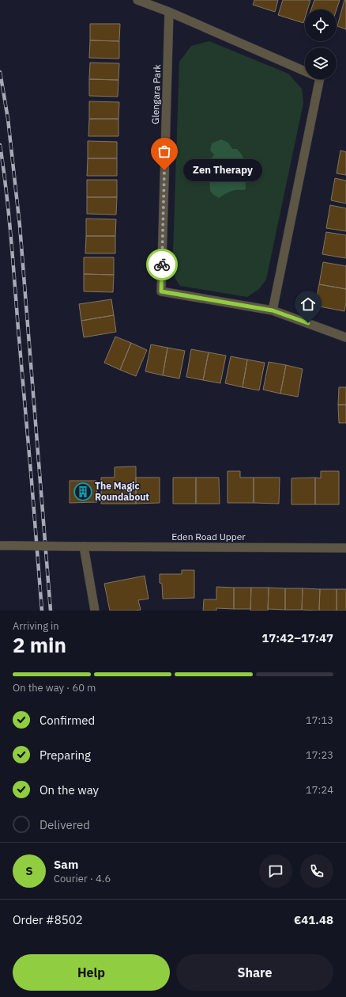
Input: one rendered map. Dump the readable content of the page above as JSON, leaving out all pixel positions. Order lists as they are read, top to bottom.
{
  "streets": {
    "street": ["Glengara Park", "Eden Road Upper"]
  },
  "places": {
    "other": ["Zen Therapy"],
    "building": ["The Magic Roundabout"]
  },
  "page": {
    "bubble": "Zen Therapy",
    "heading": ["2 min", "Arriving in", "17:42–17:47"],
    "panel": [
      "Sam",
      "Courier · 4.6",
      "Order #8502",
      "€41.48"
    ],
    "bar": "On the way · 60 m",
    "list": [
      ["Confirmed", "17:13"],
      ["Preparing", "17:23"],
      ["On the way", "17:24"],
      "Delivered"
    ],
    "round": "S",
    "buttons": ["Help", "Share"]
  }
}
